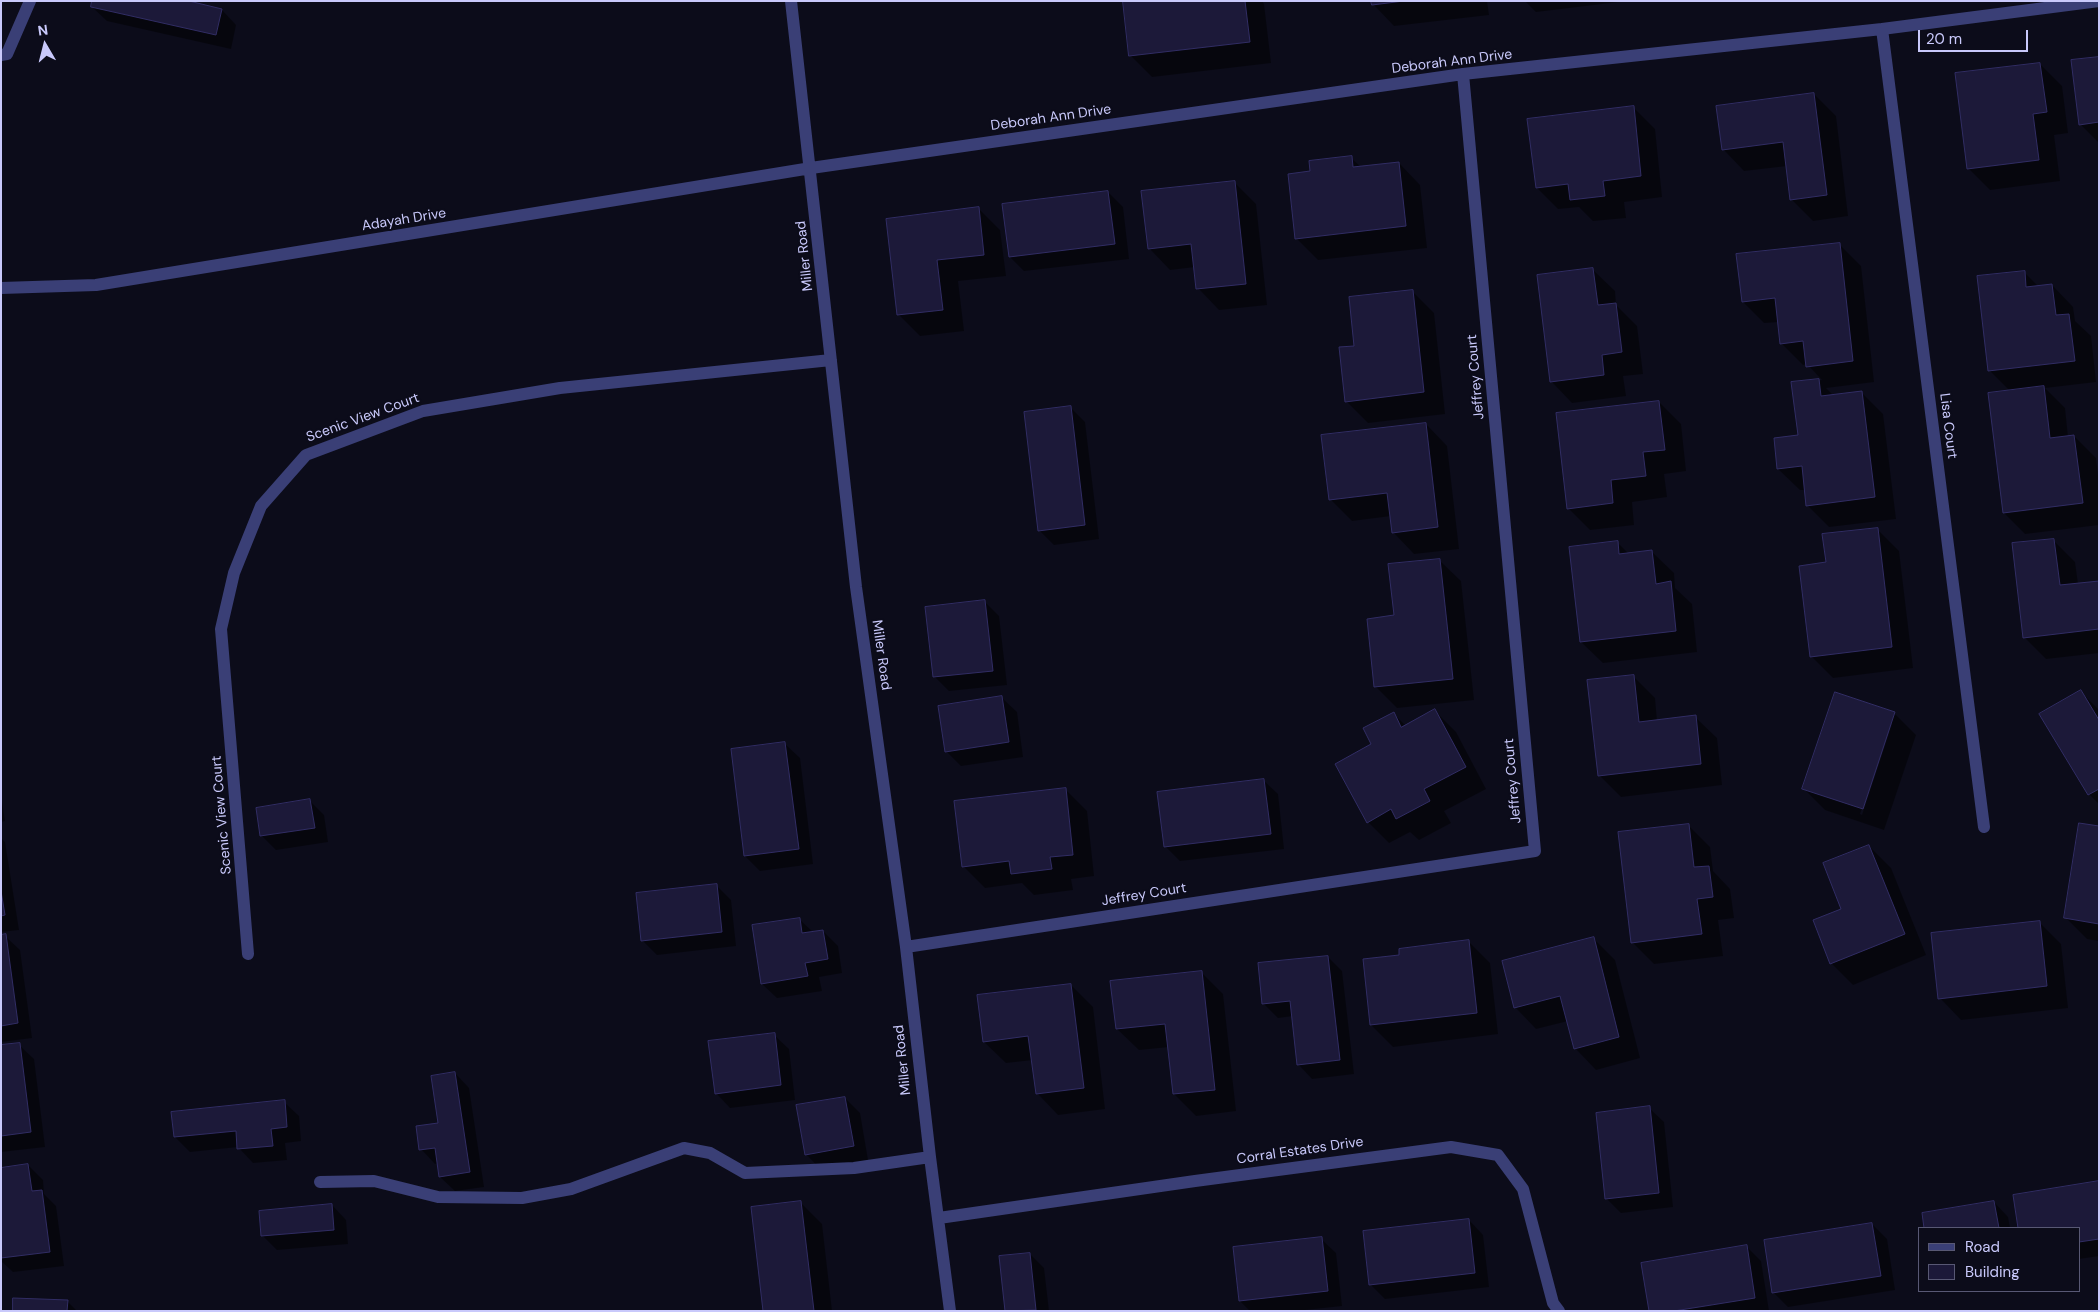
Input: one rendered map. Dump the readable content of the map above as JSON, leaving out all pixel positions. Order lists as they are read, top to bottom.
{
  "streets": {
    "street": [
      "Deborah Ann Drive",
      "Adayah Drive",
      "Miller Road",
      "Jeffrey Court",
      "Scenic View Court",
      "Lisa Court",
      "Corral Estates Drive"
    ]
  },
  "crossings": [
    ["Deborah Ann Drive", "Adayah Drive"],
    ["Deborah Ann Drive", "Miller Road"],
    ["Deborah Ann Drive", "Jeffrey Court"],
    ["Deborah Ann Drive", "Lisa Court"],
    ["Adayah Drive", "Miller Road"],
    ["Miller Road", "Jeffrey Court"],
    ["Miller Road", "Scenic View Court"],
    ["Miller Road", "Corral Estates Drive"]
  ],
  "legend": ["Road", "Building"],
  "scale_bar": "20 m",
  "north": "top"
}
